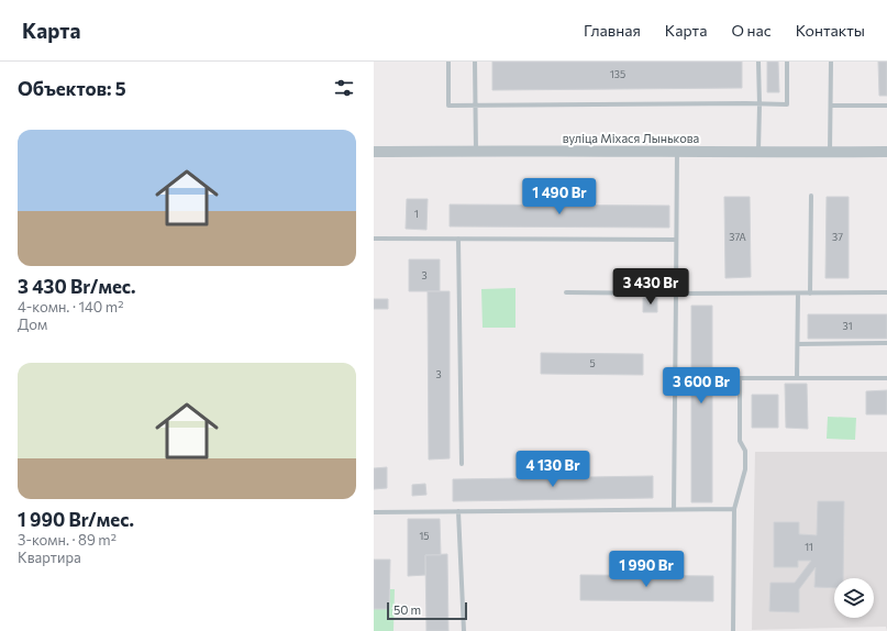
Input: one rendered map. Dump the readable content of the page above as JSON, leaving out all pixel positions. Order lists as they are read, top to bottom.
{
  "streets": {
    "street": ["вуліца Міхася Лынькова"]
  },
  "house_numbers": [
    "135",
    "1",
    "37А",
    "37",
    "3",
    "31",
    "5",
    "3",
    "15",
    "11"
  ],
  "scale_bar": "50 m",
  "page": {
    "header": "Карта",
    "nav": [
      "Главная",
      "Карта",
      "О нас",
      "Контакты"
    ],
    "heading": "Объектов: 5",
    "list": [
      {
        "name": "3 430 Br/мес.",
        "note": "4-комн. · 140 m² · Дом"
      },
      {
        "name": "1 990 Br/мес.",
        "note": "3-комн. · 89 m² · Квартира"
      }
    ],
    "price": [
      "1 490 Br",
      "3 430 Br",
      "3 600 Br",
      "4 130 Br",
      "1 990 Br"
    ],
    "scale": "50 m"
  }
}
